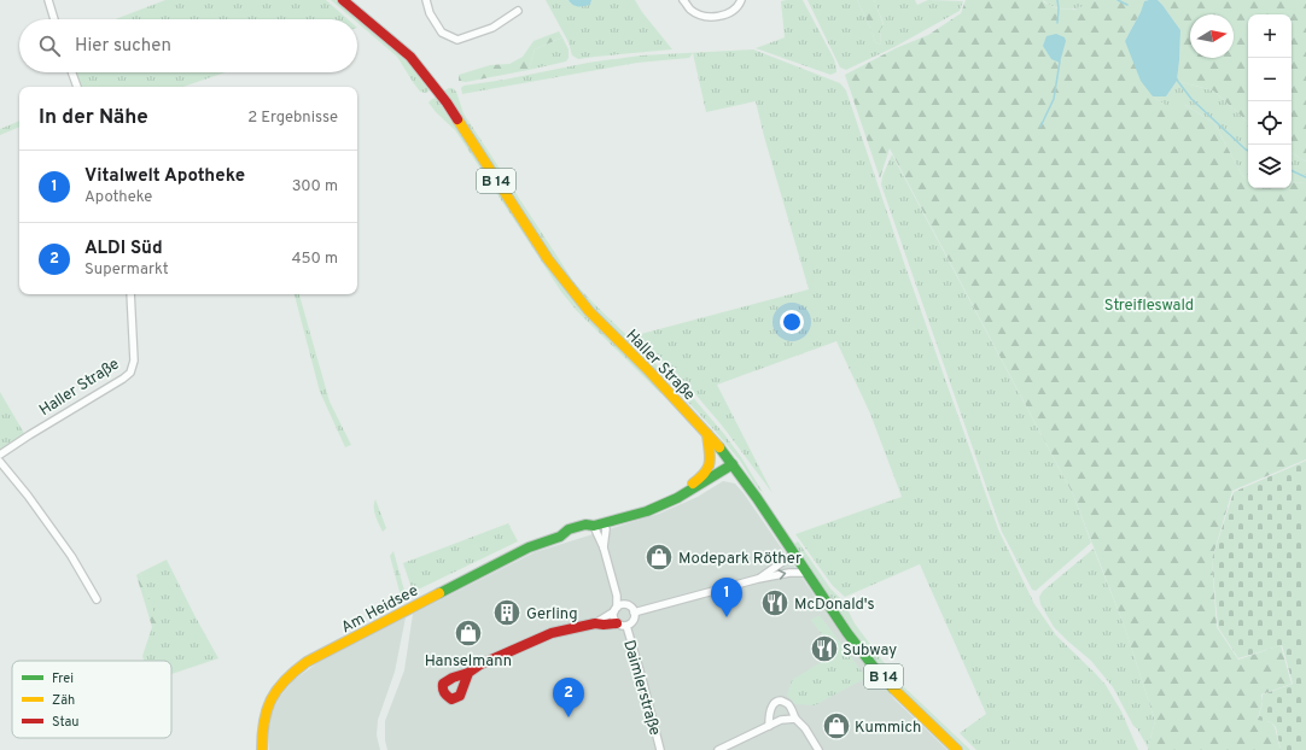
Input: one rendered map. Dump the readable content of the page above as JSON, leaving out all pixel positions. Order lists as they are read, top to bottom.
{
  "streets": {
    "main road": ["B 14", "Haller Straße", "Am Heidsee"],
    "street": ["Daimlerstraße"]
  },
  "parks": ["Streifleswald"],
  "places": {
    "shop": ["Modepark Röther", "Hanselmann", "Kummich"],
    "restaurant": ["McDonald's", "Subway"],
    "building": ["Gerling"]
  },
  "legend": ["Frei", "Zäh", "Stau"],
  "north": "right",
  "page": {
    "map_buttons": ["+", "−"],
    "search": "Hier suchen",
    "heading": ["In der Nähe", "2 Ergebnisse"],
    "list": [
      {
        "mark": "1",
        "name": "Vitalwelt Apotheke",
        "note": "Apotheke",
        "value": "300 m"
      },
      {
        "mark": "2",
        "name": "ALDI Süd",
        "note": "Supermarkt",
        "value": "450 m"
      }
    ],
    "pins": ["1", "2"]
  }
}
